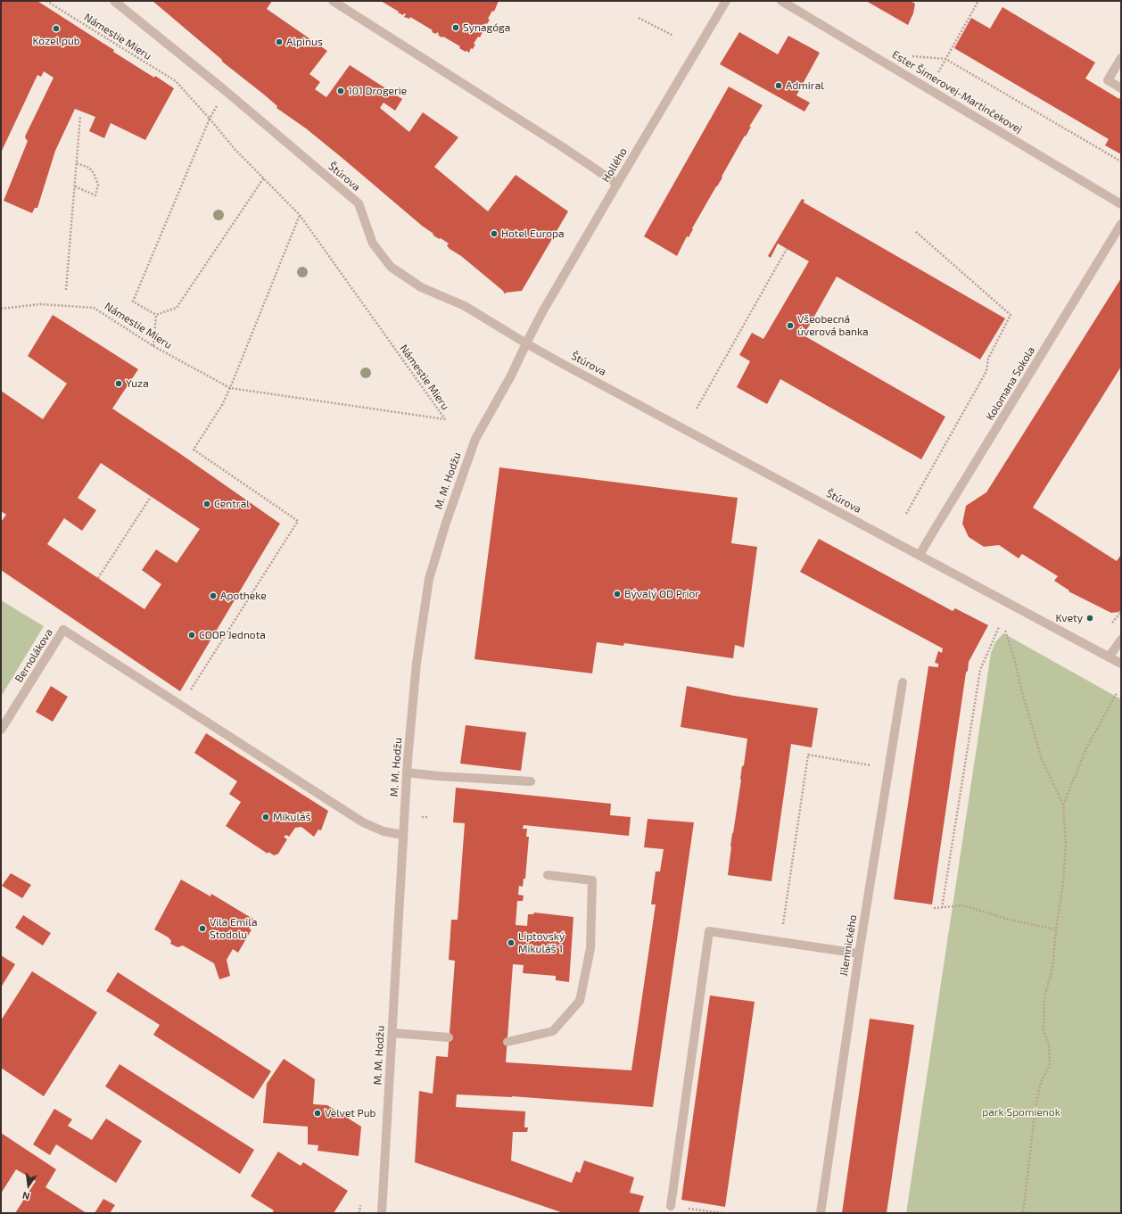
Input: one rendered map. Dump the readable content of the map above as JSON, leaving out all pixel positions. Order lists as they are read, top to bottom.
{
  "streets": {
    "street": [
      "Ester Šimerovej-Martinčekovej",
      "Hollého",
      "Štúrova",
      "Kolomana Sokola",
      "M. M. Hodžu",
      "Bernolákova",
      "Jilemnického"
    ],
    "path": ["Námestie Mieru"]
  },
  "crossings": [
    ["Námestie Mieru", "Štúrova"],
    ["Hollého", "Štúrova"],
    ["Hollého", "M. M. Hodžu"],
    ["Štúrova", "Kolomana Sokola"],
    ["Štúrova", "M. M. Hodžu"]
  ],
  "parks": ["park Spomienok"],
  "places": [
    "Synagóga",
    "Kozel pub",
    "Alpinus",
    "Admiral",
    "101 Drogerie",
    "Hotel Europa",
    "Všeobecná úverová banka",
    "Yuza",
    "Central",
    "Bývalý OD Prior",
    "Apotheke",
    "Kvety",
    "COOP Jednota",
    "Mikuláš",
    "Vila Emila Stodolu",
    "Liptovský Mikuláš 1",
    "Velvet Pub"
  ],
  "north": "bottom"
}
